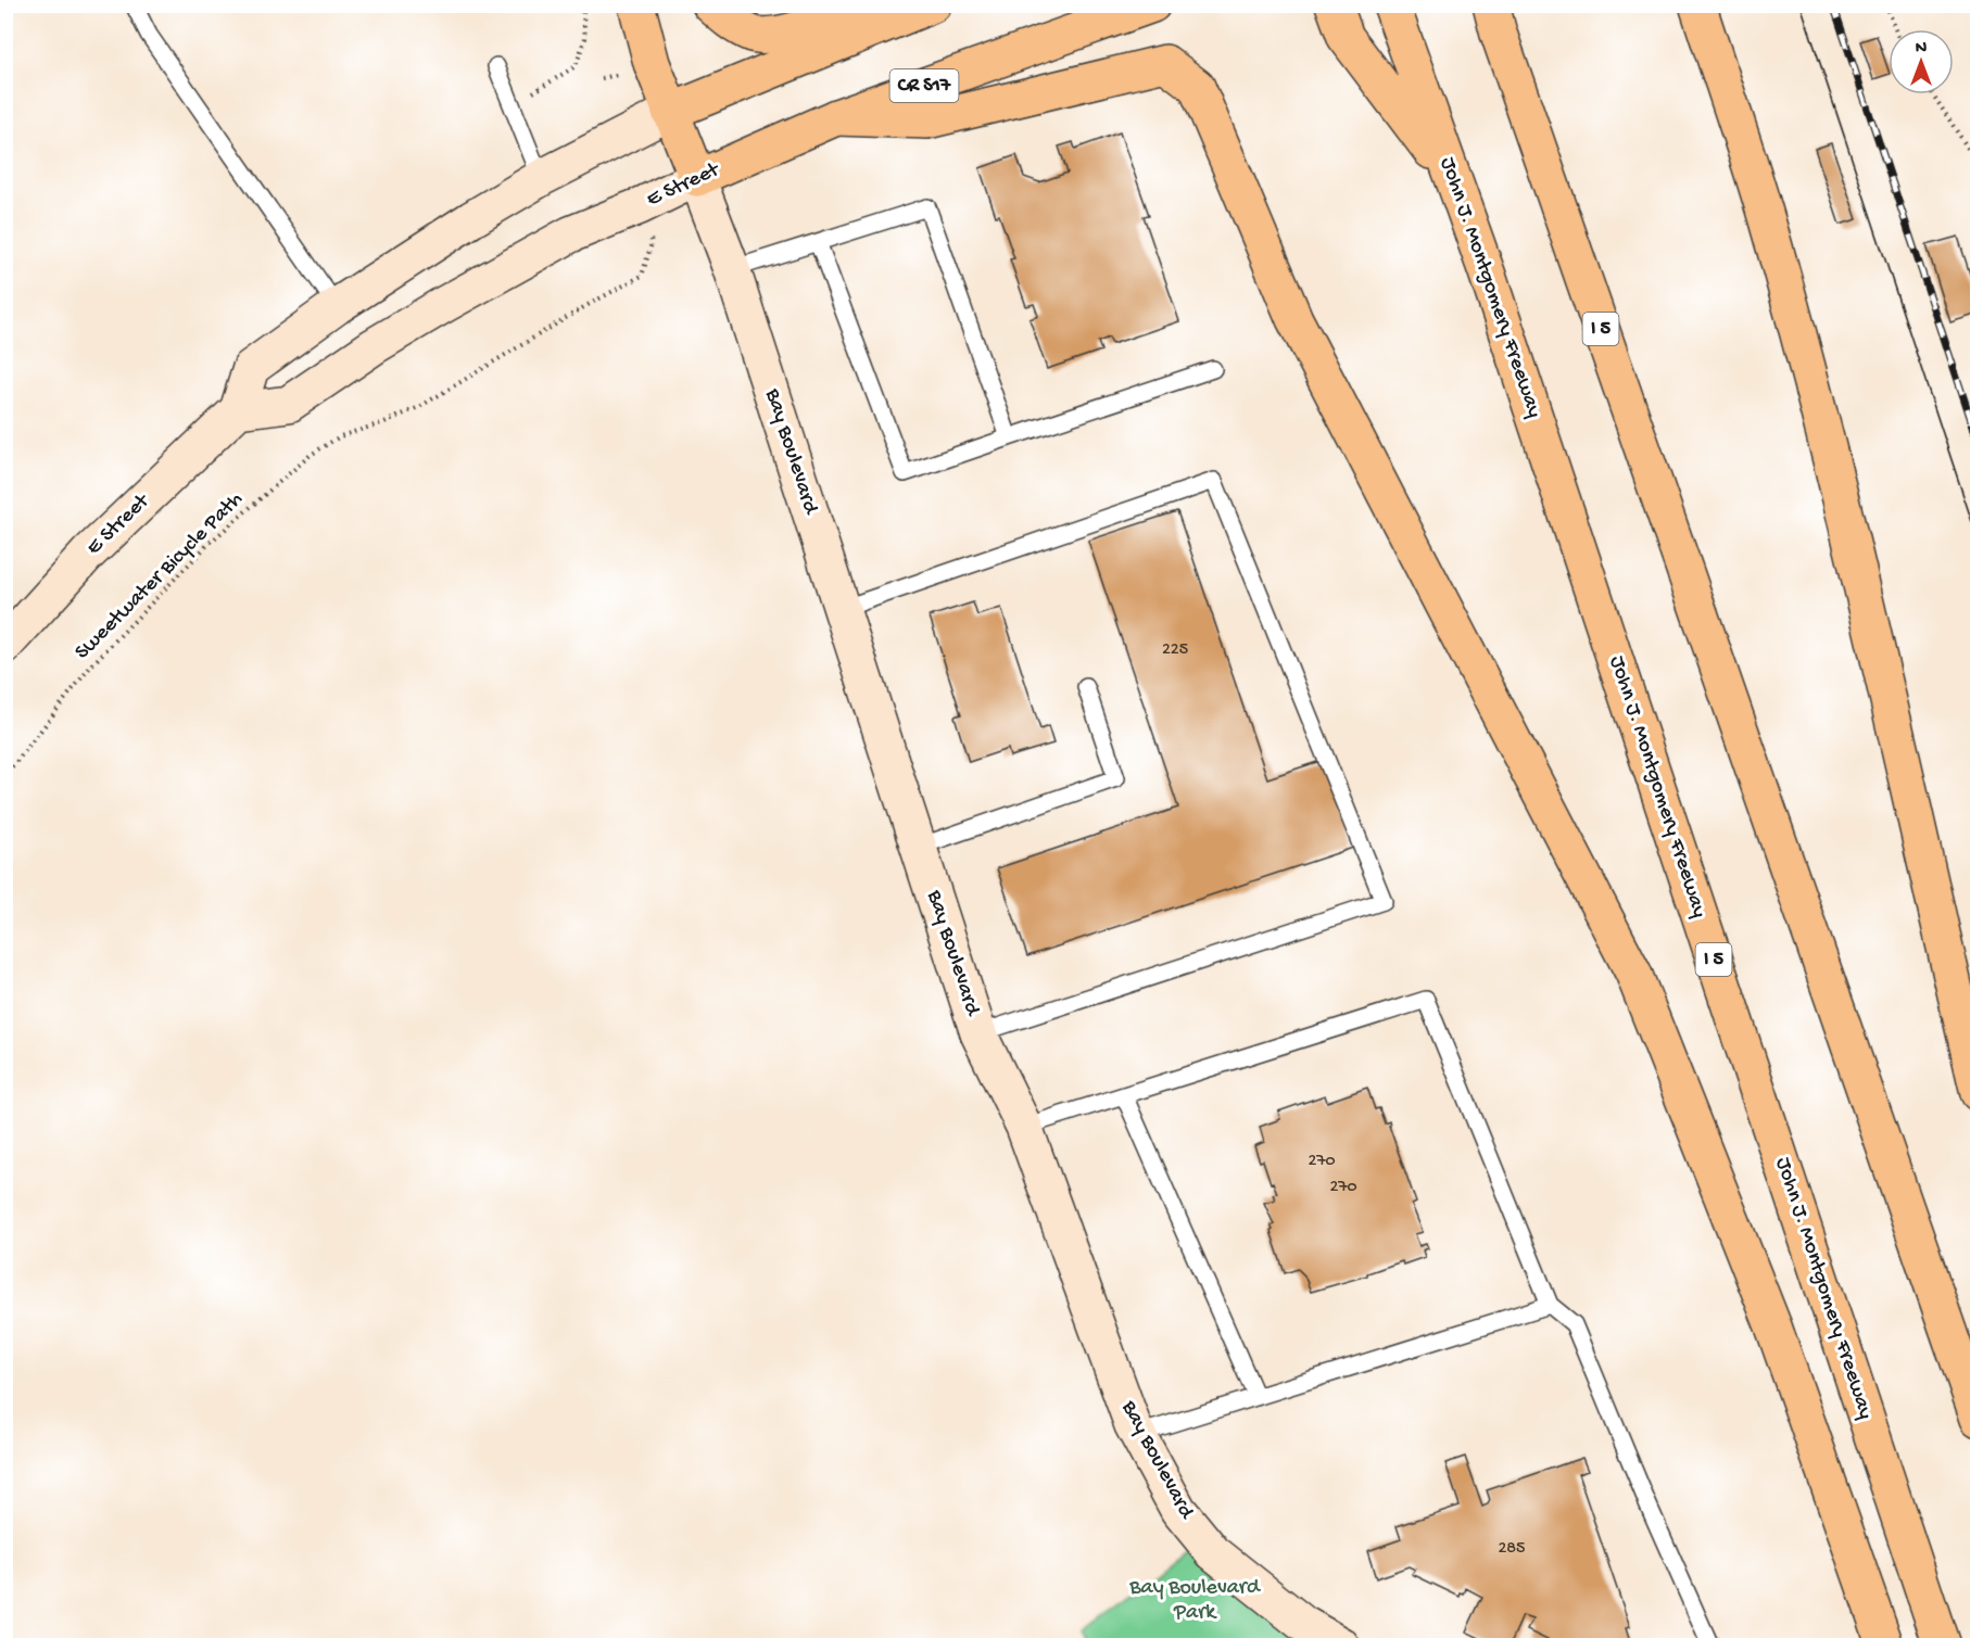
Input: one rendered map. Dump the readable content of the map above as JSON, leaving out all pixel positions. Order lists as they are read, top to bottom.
{
  "streets": {
    "main road": [
      "CR S17",
      "E Street",
      "John J. Montgomery Freeway",
      "I 5"
    ],
    "street": ["Bay Boulevard"],
    "path": ["Sweetwater Bicycle Path"]
  },
  "crossings": [
    ["E Street", "Bay Boulevard"]
  ],
  "parks": ["Bay Boulevard Park"],
  "house_numbers": [
    "225",
    "270",
    "270",
    "285"
  ],
  "north": "top"
}
